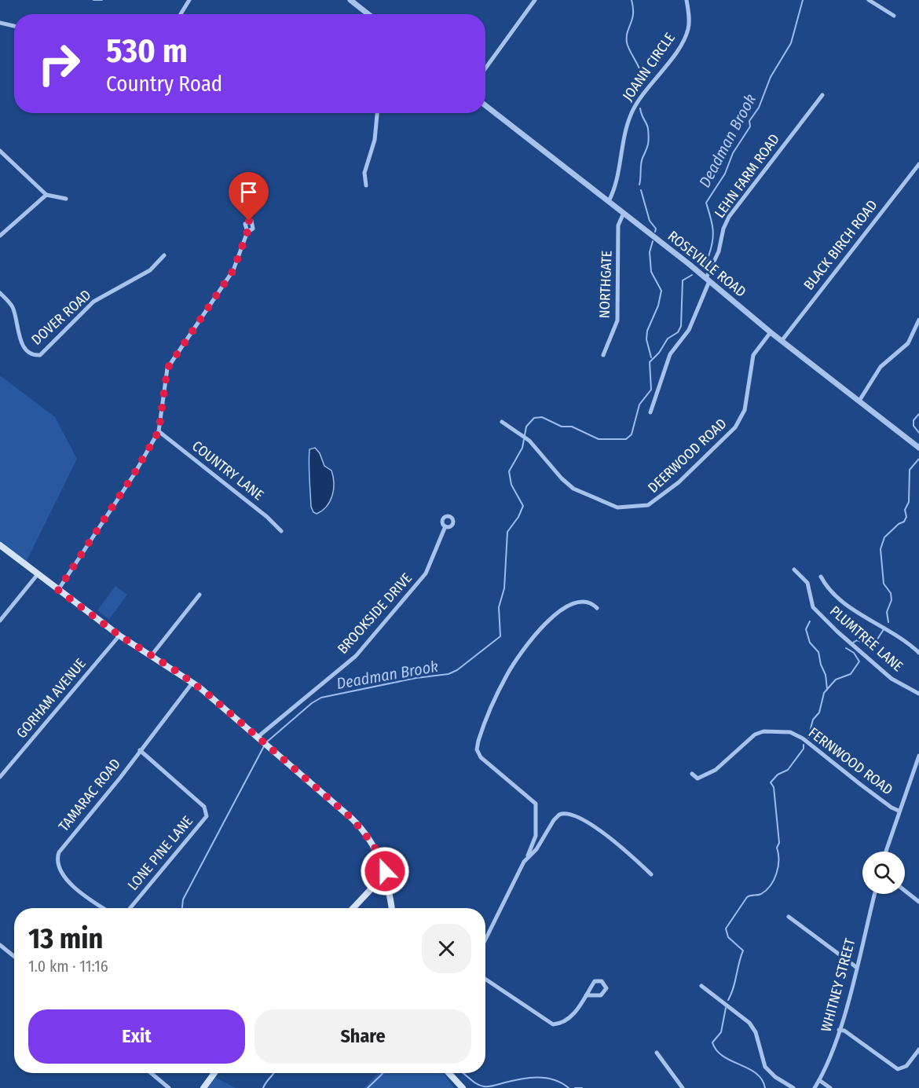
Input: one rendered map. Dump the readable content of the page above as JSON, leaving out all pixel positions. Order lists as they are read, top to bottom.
{
  "streets": {
    "street": [
      "JOANN CIRCLE",
      "LEHN FARM ROAD",
      "BLACK BIRCH ROAD",
      "ROSEVILLE ROAD",
      "NORTHGATE",
      "DOVER ROAD",
      "DEERWOOD ROAD",
      "COUNTRY LANE",
      "BROOKSIDE DRIVE",
      "PLUMTREE LANE",
      "GORHAM AVENUE",
      "FERNWOOD ROAD",
      "TAMARAC ROAD",
      "LONE PINE LANE",
      "WHITNEY STREET"
    ]
  },
  "crossings": [
    ["JOANN CIRCLE", "ROSEVILLE ROAD"],
    ["LEHN FARM ROAD", "ROSEVILLE ROAD"],
    ["BLACK BIRCH ROAD", "ROSEVILLE ROAD"],
    ["ROSEVILLE ROAD", "NORTHGATE"],
    ["ROSEVILLE ROAD", "DEERWOOD ROAD"],
    ["TAMARAC ROAD", "LONE PINE LANE"]
  ],
  "water": ["Deadman Brook"],
  "page": {
    "turn": ["530 m", "Country Road"],
    "heading": ["13 min", "1.0 km · 11:16"],
    "buttons": ["Exit", "Share"]
  }
}
